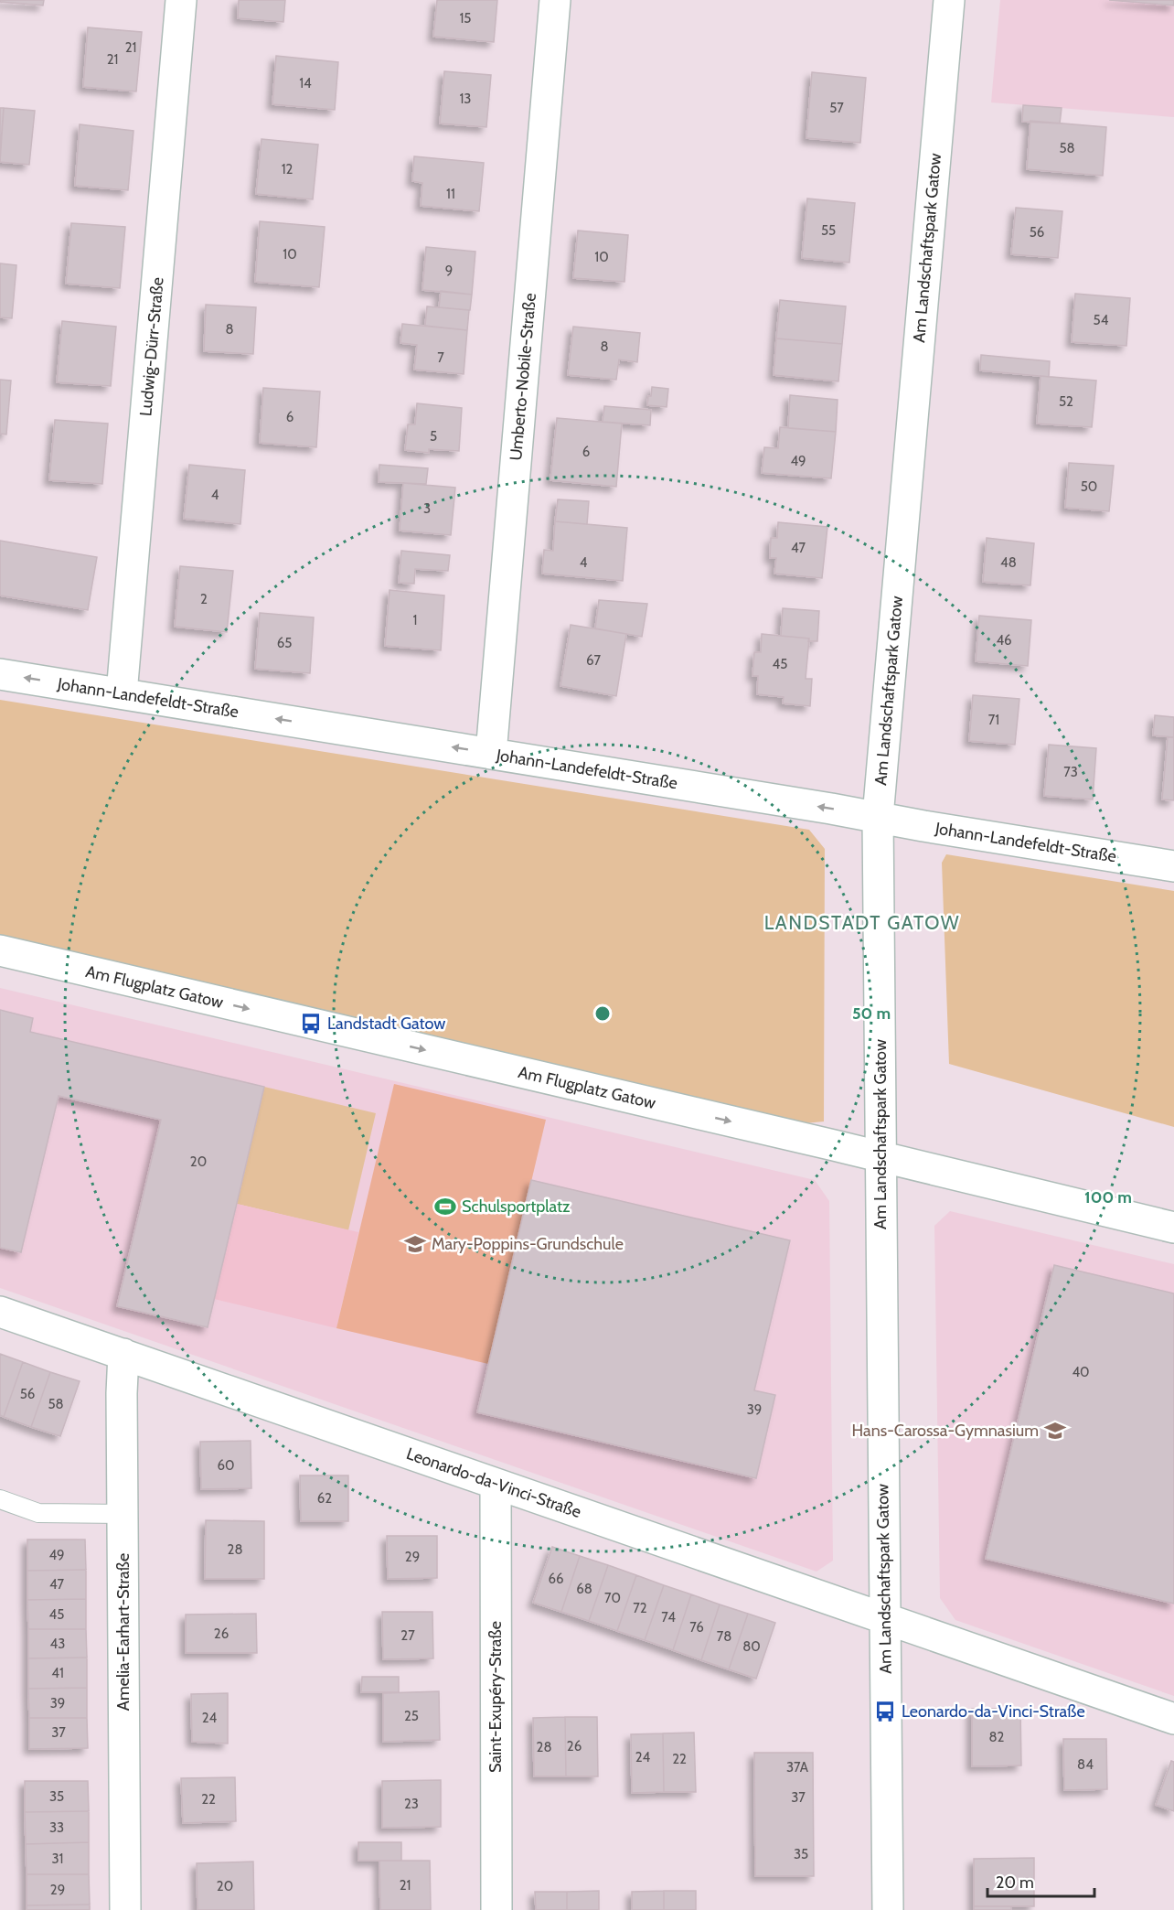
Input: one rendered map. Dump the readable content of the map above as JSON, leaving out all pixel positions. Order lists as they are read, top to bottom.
{
  "streets": {
    "street": [
      "Am Landschaftspark Gatow",
      "Ludwig-Dürr-Straße",
      "Umberto-Nobile-Straße",
      "Johann-Landefeldt-Straße",
      "Am Flugplatz Gatow",
      "Leonardo-da-Vinci-Straße",
      "Amelia-Earhart-Straße",
      "Saint-Exupéry-Straße"
    ]
  },
  "crossings": [
    ["Am Landschaftspark Gatow", "Johann-Landefeldt-Straße"],
    ["Am Landschaftspark Gatow", "Am Flugplatz Gatow"],
    ["Am Landschaftspark Gatow", "Leonardo-da-Vinci-Straße"],
    ["Ludwig-Dürr-Straße", "Johann-Landefeldt-Straße"],
    ["Umberto-Nobile-Straße", "Johann-Landefeldt-Straße"],
    ["Leonardo-da-Vinci-Straße", "Amelia-Earhart-Straße"],
    ["Leonardo-da-Vinci-Straße", "Saint-Exupéry-Straße"]
  ],
  "one_way": ["Johann-Landefeldt-Straße", "Am Flugplatz Gatow"],
  "districts": ["LANDSTADT GATOW"],
  "places": {
    "bus stop": ["Landstadt Gatow", "Leonardo-da-Vinci-Straße"],
    "sports": ["Schulsportplatz"],
    "school or university": ["Mary-Poppins-Grundschule", "Hans-Carossa-Gymnasium"]
  },
  "house_numbers": [
    "15",
    "21",
    "21",
    "14",
    "13",
    "57",
    "58",
    "12",
    "11",
    "55",
    "56",
    "10",
    "10",
    "9",
    "54",
    "8",
    "8",
    "7",
    "52",
    "6",
    "5",
    "6",
    "49",
    "50",
    "4",
    "3",
    "47",
    "4",
    "48",
    "2",
    "1",
    "46",
    "65",
    "67",
    "45",
    "71",
    "73",
    "20",
    "40",
    "56",
    "58",
    "39",
    "60",
    "62",
    "28",
    "49",
    "29",
    "66",
    "47",
    "68",
    "70",
    "72",
    "45",
    "74",
    "76",
    "26",
    "27",
    "78",
    "43",
    "80",
    "41",
    "39",
    "25",
    "24",
    "37",
    "82",
    "26",
    "28",
    "24",
    "22",
    "84",
    "37A",
    "35",
    "37",
    "22",
    "23",
    "33",
    "35",
    "31",
    "21",
    "20",
    "29"
  ],
  "scale_bar": "20 m",
  "rings": ["50 m", "100 m"]
}
